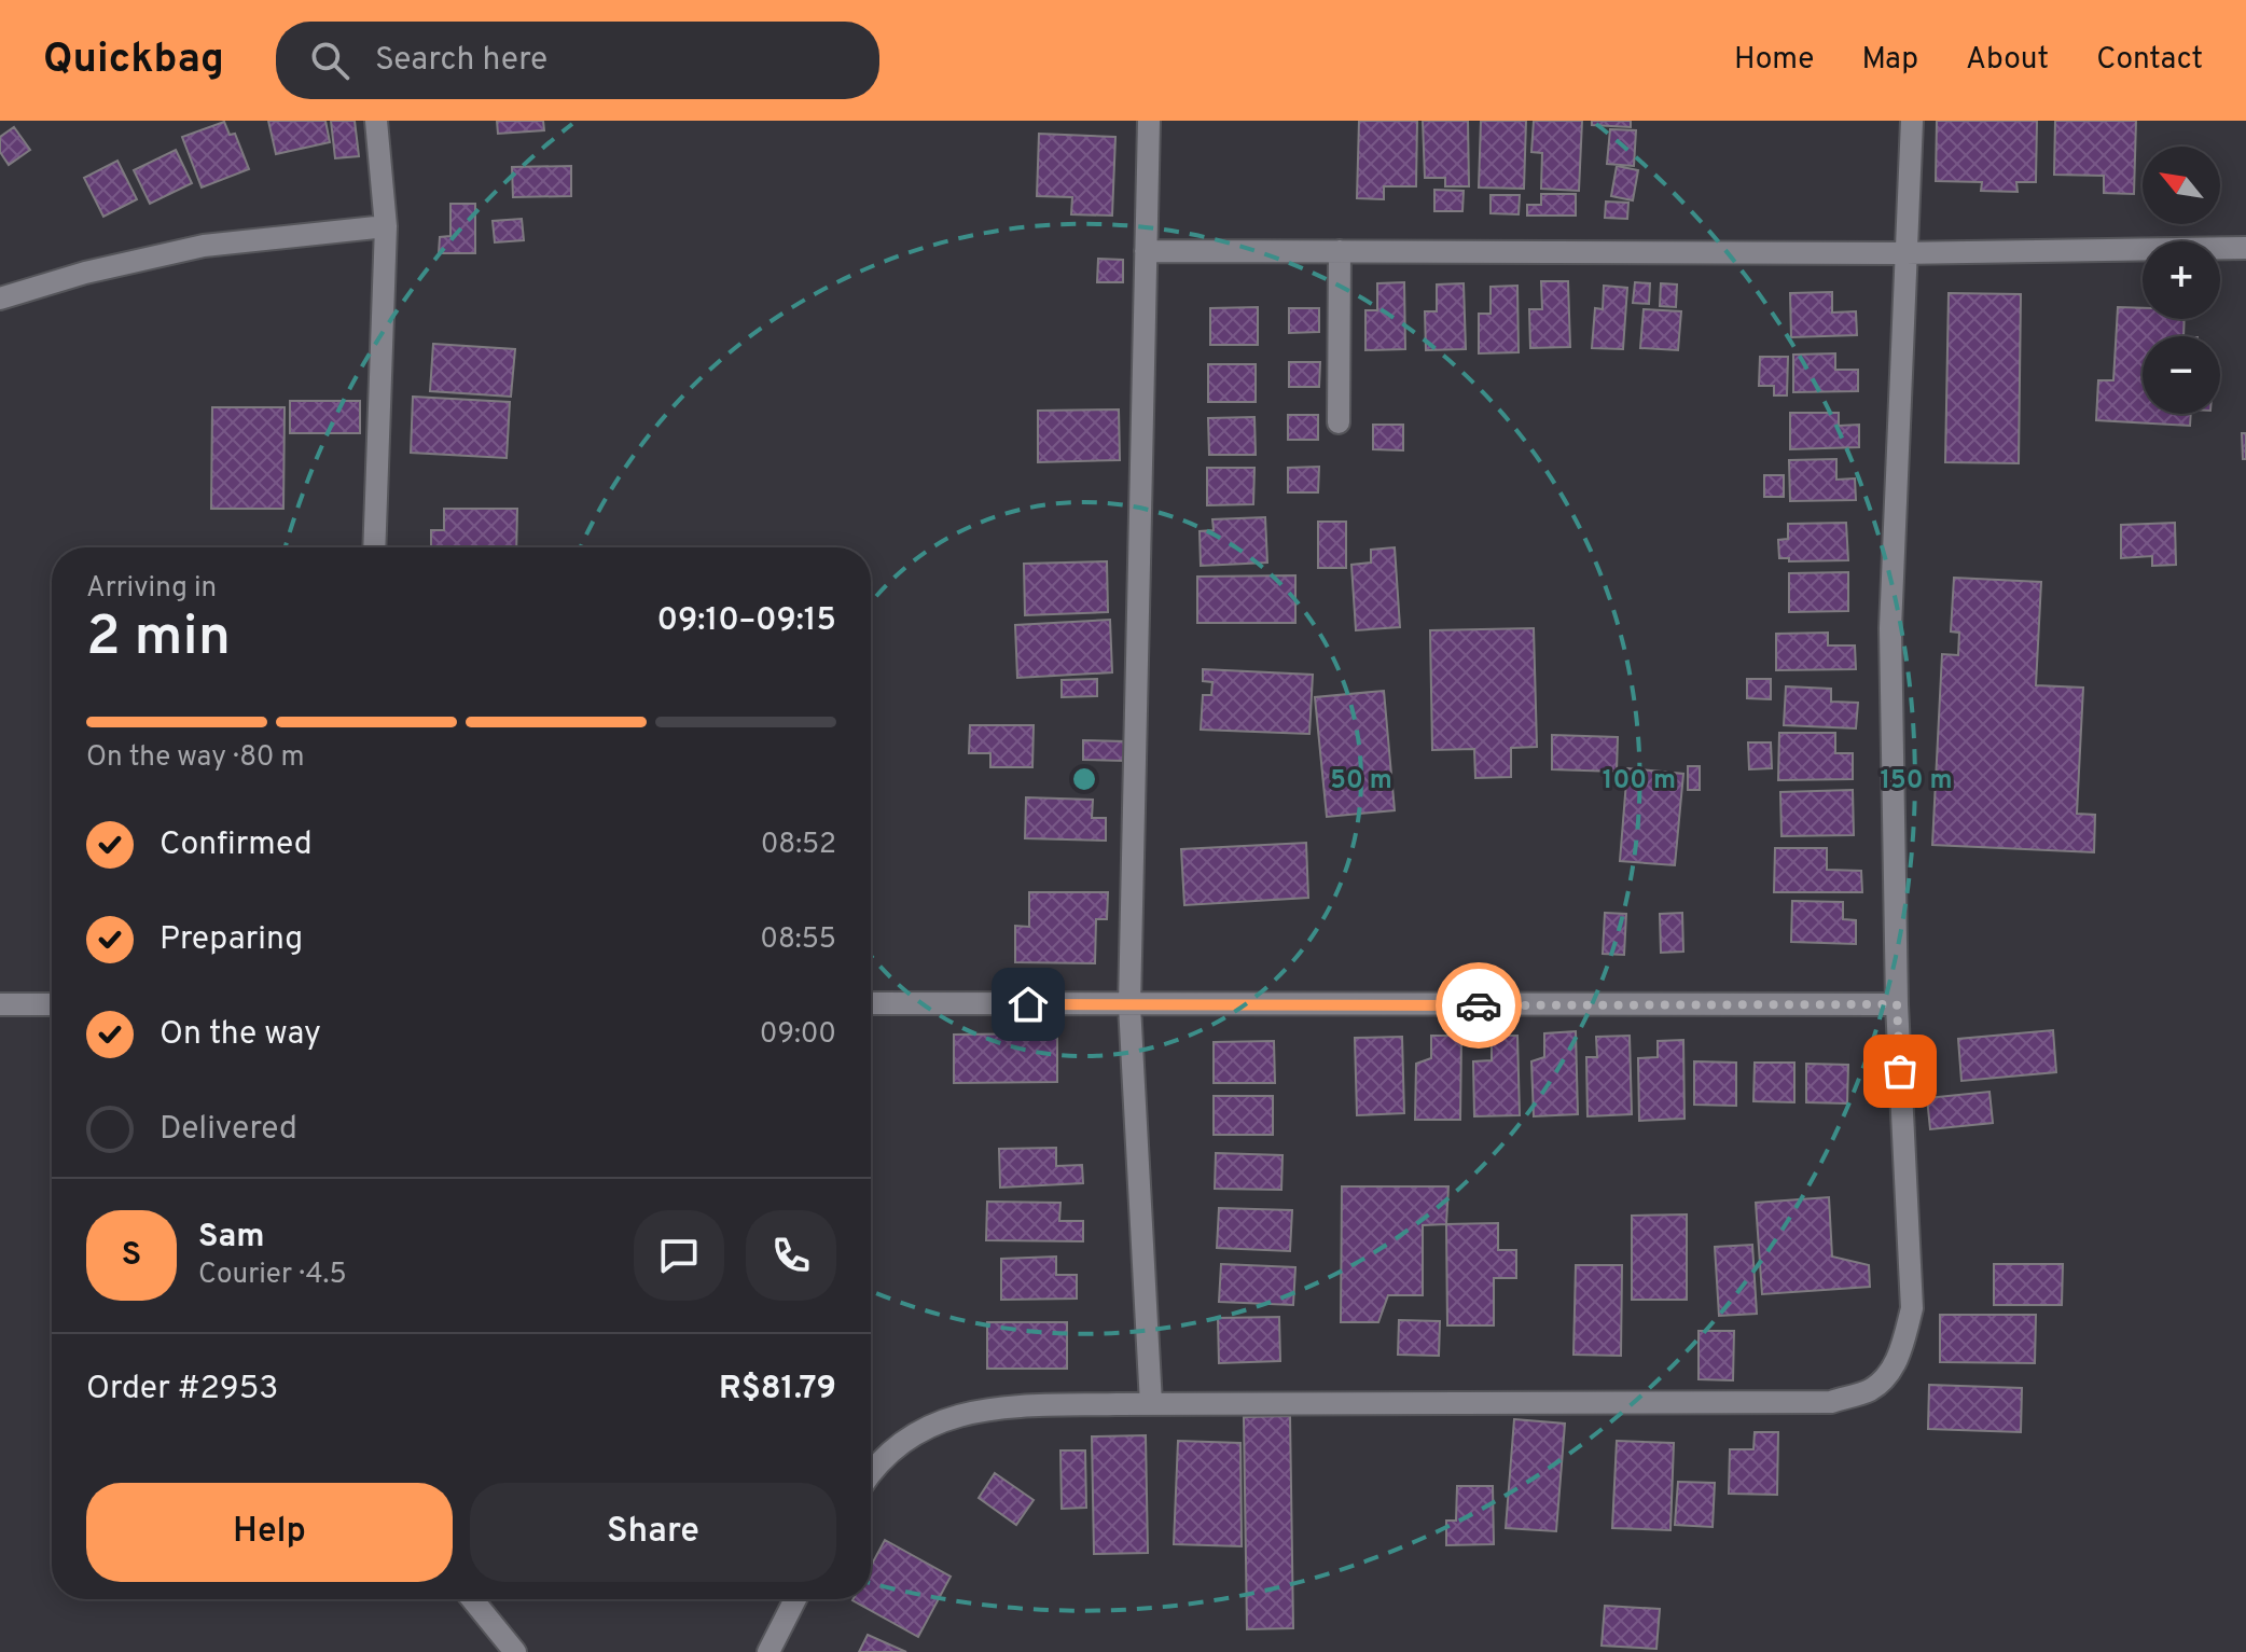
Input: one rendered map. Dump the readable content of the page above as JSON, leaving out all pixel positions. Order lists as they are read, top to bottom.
{
  "north": "top left",
  "page": {
    "header": "Quickbag",
    "search": "Search here",
    "nav": [
      "Home",
      "Map",
      "About",
      "Contact"
    ],
    "map_buttons": ["+", "−"],
    "heading": ["2 min", "Arriving in", "09:10–09:15"],
    "panel": [
      "Sam",
      "Courier · 4.5",
      "Order #2953",
      "R$81.79"
    ],
    "bar": "On the way · 80 m",
    "list": [
      ["Confirmed", "08:52"],
      ["Preparing", "08:55"],
      ["On the way", "09:00"],
      "Delivered"
    ],
    "round": "S",
    "buttons": ["Help", "Share"]
  },
  "rings": ["50 m", "100 m", "150 m"]
}
